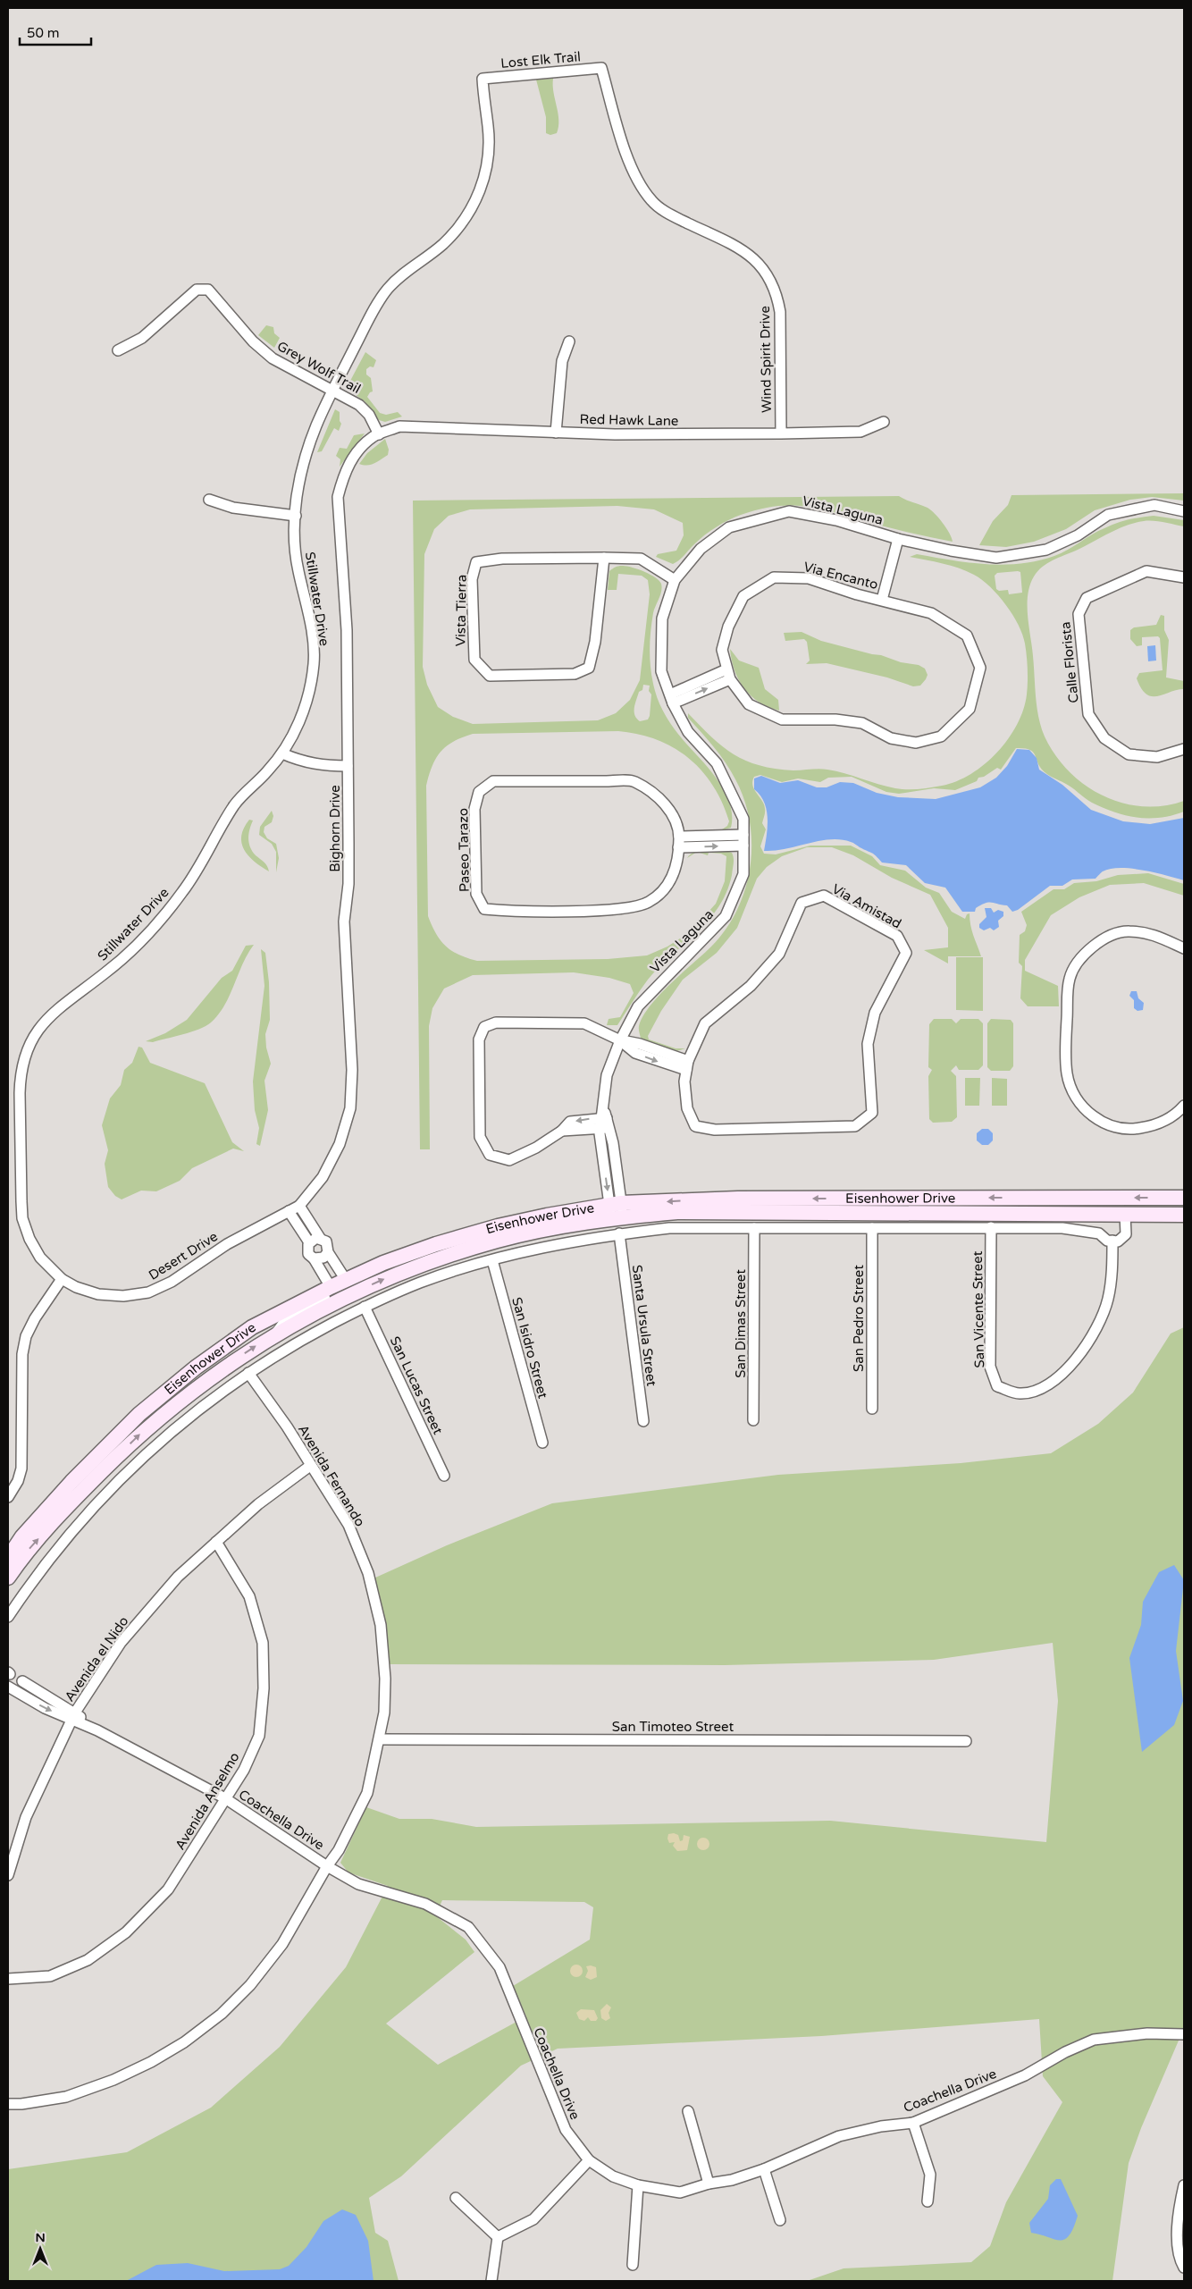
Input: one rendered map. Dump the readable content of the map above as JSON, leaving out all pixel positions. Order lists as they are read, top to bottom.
{
  "streets": {
    "main road": ["Eisenhower Drive"],
    "street": [
      "Lost Elk Trail",
      "Wind Spirit Drive",
      "Grey Wolf Trail",
      "Red Hawk Lane",
      "Vista Laguna",
      "Via Encanto",
      "Stillwater Drive",
      "Vista Tierra",
      "Calle Florista",
      "Bighorn Drive",
      "Paseo Tarazo",
      "Via Amistad",
      "Desert Drive",
      "San Vicente Street",
      "San Pedro Street",
      "San Dimas Street",
      "Santa Ursula Street",
      "San Isidro Street",
      "San Lucas Street",
      "Avenida Fernando",
      "Avenida el Nido",
      "San Timoteo Street",
      "Avenida Anselmo",
      "Coachella Drive"
    ]
  },
  "crossings": [
    ["Lost Elk Trail", "Wind Spirit Drive"],
    ["Lost Elk Trail", "Stillwater Drive"],
    ["Wind Spirit Drive", "Red Hawk Lane"],
    ["Grey Wolf Trail", "Red Hawk Lane"],
    ["Grey Wolf Trail", "Stillwater Drive"],
    ["Grey Wolf Trail", "Bighorn Drive"],
    ["Red Hawk Lane", "Bighorn Drive"],
    ["Vista Laguna", "Via Encanto"],
    ["Vista Laguna", "Vista Tierra"],
    ["Vista Laguna", "Eisenhower Drive"],
    ["Stillwater Drive", "Desert Drive"],
    ["Bighorn Drive", "Desert Drive"],
    ["Eisenhower Drive", "San Vicente Street"],
    ["Eisenhower Drive", "San Pedro Street"],
    ["Eisenhower Drive", "San Dimas Street"],
    ["Eisenhower Drive", "Santa Ursula Street"],
    ["Eisenhower Drive", "San Isidro Street"],
    ["Eisenhower Drive", "San Lucas Street"],
    ["Eisenhower Drive", "Avenida Fernando"],
    ["Avenida Fernando", "Avenida el Nido"],
    ["Avenida Fernando", "San Timoteo Street"],
    ["Avenida Fernando", "Coachella Drive"],
    ["Avenida el Nido", "Avenida Anselmo"],
    ["Avenida el Nido", "Coachella Drive"],
    ["Avenida Anselmo", "Coachella Drive"]
  ],
  "scale_bar": "50 m",
  "north": "top"
}
